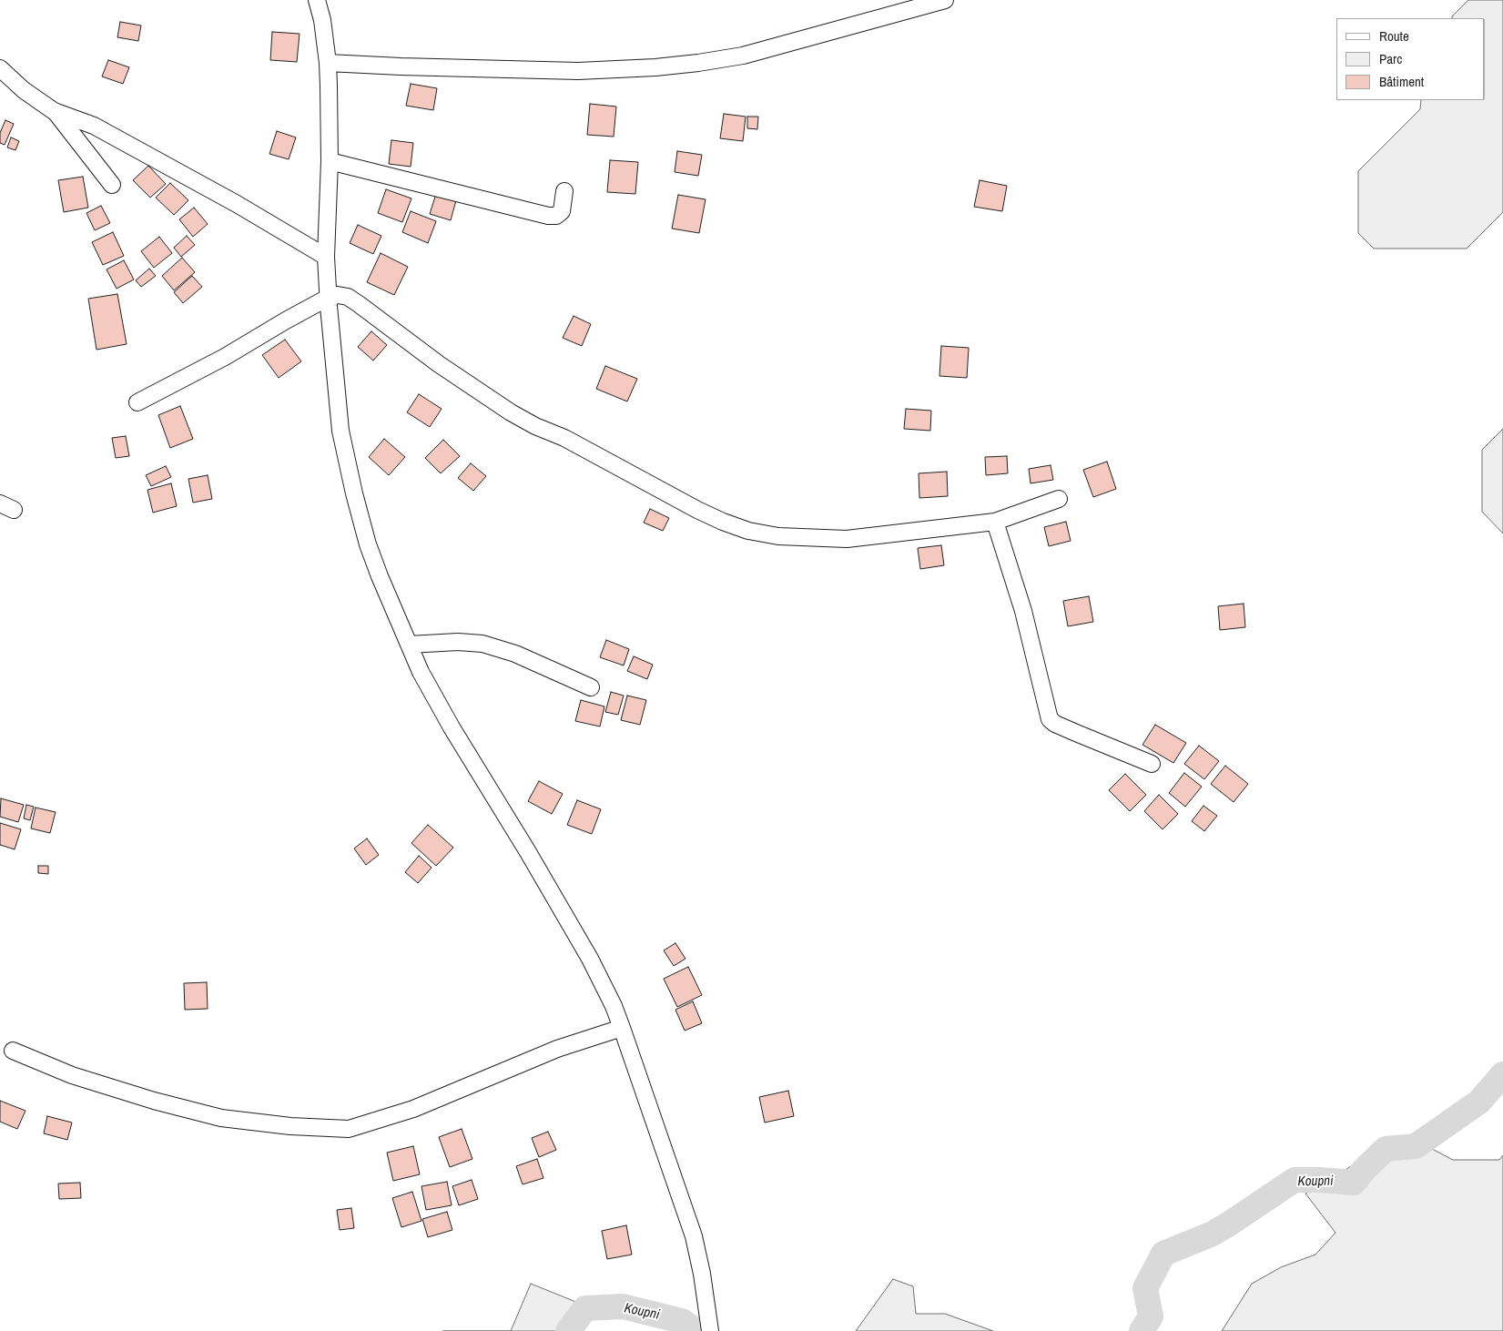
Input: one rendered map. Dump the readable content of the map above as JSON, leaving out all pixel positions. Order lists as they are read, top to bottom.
{
  "water": ["Koupni"],
  "legend": ["Route", "Parc", "Bâtiment"]
}
